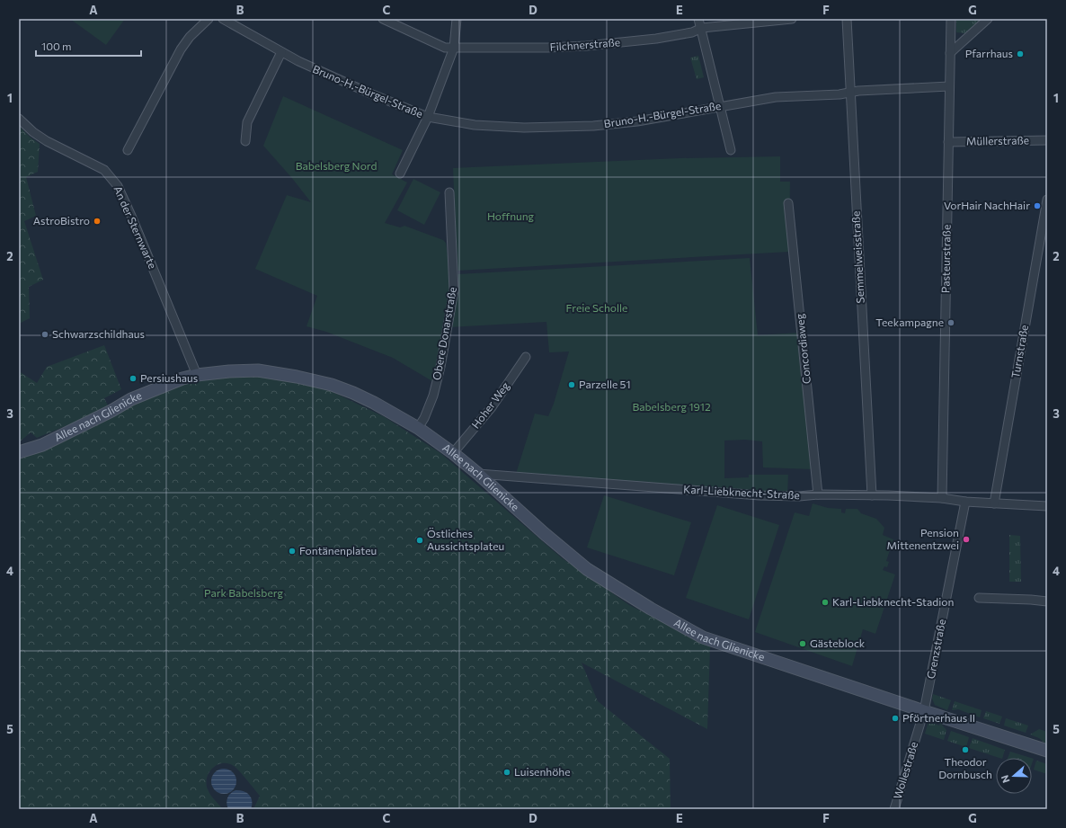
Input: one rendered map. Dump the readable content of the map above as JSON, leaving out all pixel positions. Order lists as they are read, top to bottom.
{
  "streets": {
    "street": [
      "Filchnerstraße",
      "Bruno-H.-Bürgel-Straße",
      "Müllerstraße",
      "An der Sternwarte",
      "Semmelweisstraße",
      "Pasteurstraße",
      "Obere Donarstraße",
      "Concordiaweg",
      "Turnstraße",
      "Hoher Weg",
      "Allee nach Glienicke",
      "Karl-Liebknecht-Straße",
      "Grenzstraße",
      "Wollestraße"
    ]
  },
  "crossings": [
    ["Bruno-H.-Bürgel-Straße", "Semmelweisstraße"],
    ["Bruno-H.-Bürgel-Straße", "Pasteurstraße"],
    ["Müllerstraße", "Pasteurstraße"],
    ["An der Sternwarte", "Allee nach Glienicke"],
    ["Semmelweisstraße", "Karl-Liebknecht-Straße"],
    ["Pasteurstraße", "Karl-Liebknecht-Straße"],
    ["Obere Donarstraße", "Allee nach Glienicke"],
    ["Concordiaweg", "Karl-Liebknecht-Straße"],
    ["Turnstraße", "Karl-Liebknecht-Straße"],
    ["Hoher Weg", "Allee nach Glienicke"],
    ["Allee nach Glienicke", "Karl-Liebknecht-Straße"],
    ["Allee nach Glienicke", "Grenzstraße"],
    ["Allee nach Glienicke", "Wollestraße"],
    ["Karl-Liebknecht-Straße", "Grenzstraße"],
    ["Grenzstraße", "Wollestraße"]
  ],
  "parks": [
    "Babelsberg Nord",
    "Hoffnung",
    "Freie Scholle",
    "Babelsberg 1912",
    "Park Babelsberg"
  ],
  "places": [
    "Pfarrhaus",
    "VorHair NachHair",
    "AstroBistro",
    "Teekampagne",
    "Schwarzschildhaus",
    "Persiushaus",
    "Parzelle 51",
    "Pension Mittenentzwei",
    "Östliches Aussichtsplateu",
    "Fontänenplateu",
    "Karl-Liebknecht-Stadion",
    "Gästeblock",
    "Pförtnerhaus II",
    "Theodor Dornbusch",
    "Luisenhöhe"
  ],
  "scale_bar": "100 m",
  "north": "left",
  "grid": {
    "columns": [
      "A",
      "B",
      "C",
      "D",
      "E",
      "F",
      "G"
    ],
    "rows": [
      "1",
      "2",
      "3",
      "4",
      "5"
    ]
  }
}
